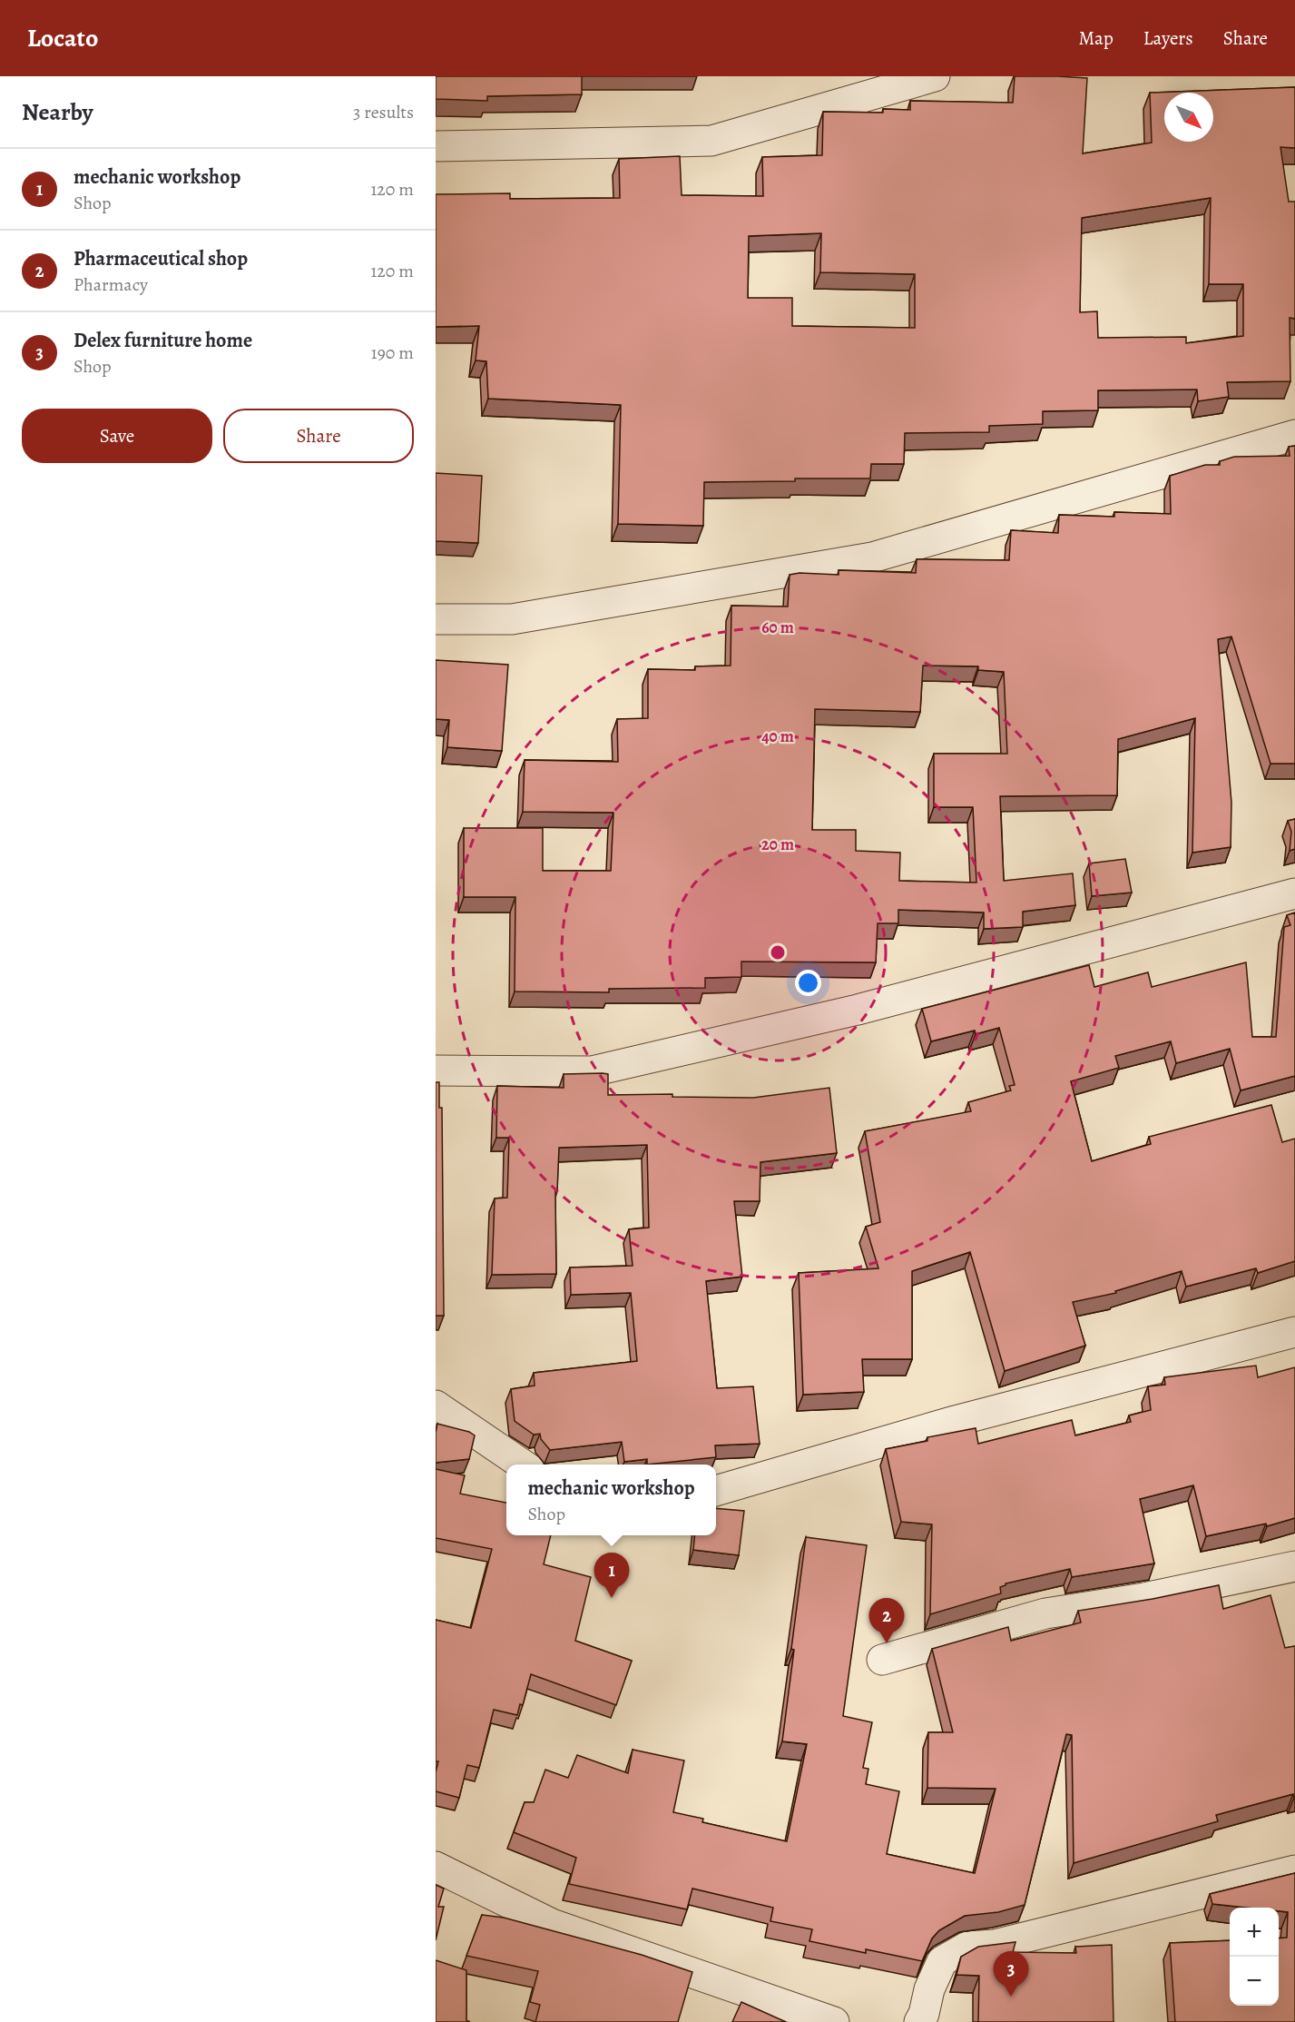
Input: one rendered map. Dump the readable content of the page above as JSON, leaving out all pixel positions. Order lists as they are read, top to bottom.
{
  "north": "bottom right",
  "page": {
    "header": "Locato",
    "nav": ["Map", "Layers", "Share"],
    "heading": ["Nearby", "3 results"],
    "list": [
      {
        "mark": "1",
        "name": "mechanic workshop",
        "note": "Shop",
        "value": "120 m"
      },
      {
        "mark": "2",
        "name": "Pharmaceutical shop",
        "note": "Pharmacy",
        "value": "120 m"
      },
      {
        "mark": "3",
        "name": "Delex furniture home",
        "note": "Shop",
        "value": "190 m"
      }
    ],
    "buttons": ["Save", "Share"],
    "popup": ["mechanic workshop", "Shop"],
    "pins": ["1", "2", "3"],
    "map_buttons": ["+", "−"]
  },
  "rings": ["60 m", "40 m", "20 m"]
}
